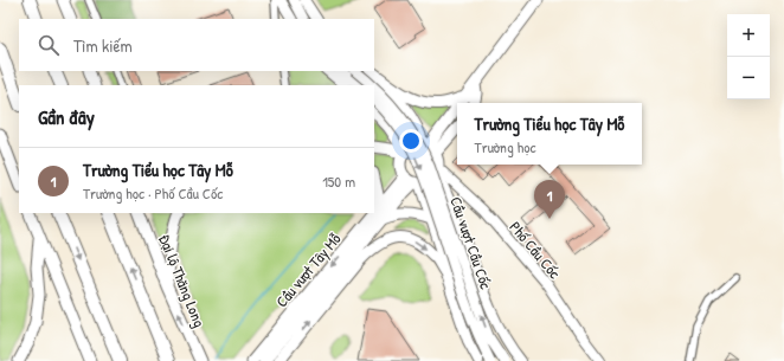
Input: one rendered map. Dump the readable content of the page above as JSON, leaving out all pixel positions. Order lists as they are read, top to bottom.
{
  "streets": {
    "main road": ["Cầu vượt Tây Mỗ", "Đại lộ Thăng Long"],
    "street": ["Cầu vượt Cầu Cốc", "Phố Cầu Cốc"]
  },
  "crossings": [
    ["Phố Cầu Cốc", "Cầu vượt Tây Mỗ"]
  ],
  "one_way": ["Đại lộ Thăng Long"],
  "page": {
    "map_buttons": ["+", "−"],
    "search": "Tìm kiếm",
    "heading": "Gần đây",
    "popup": ["Trường Tiểu học Tây Mỗ", "Trường học"],
    "list": [
      {
        "mark": "1",
        "name": "Trường Tiểu học Tây Mỗ",
        "note": "Trường học · Phố Cầu Cốc",
        "value": "150 m"
      }
    ],
    "pins": "1"
  }
}
